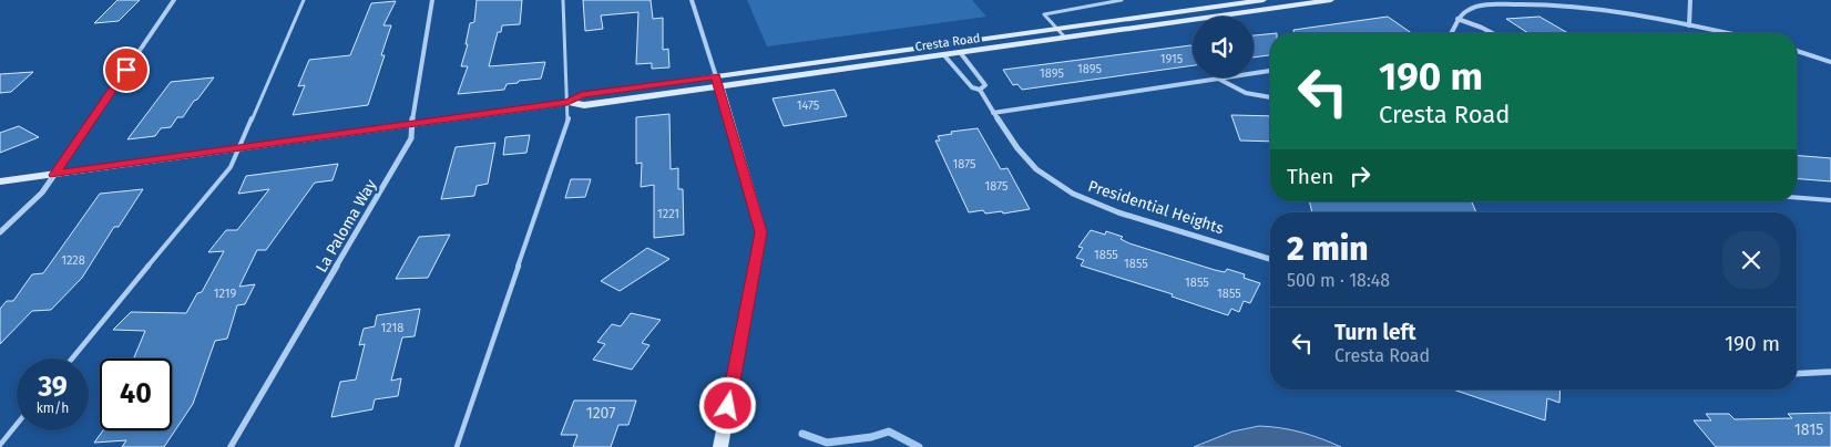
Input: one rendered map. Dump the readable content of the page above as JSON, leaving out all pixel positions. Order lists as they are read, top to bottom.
{
  "streets": {
    "main road": ["Cresta Road"],
    "street": ["Presidential Heights", "La Paloma Way"]
  },
  "crossings": [
    ["Cresta Road", "Presidential Heights"],
    ["Cresta Road", "La Paloma Way"]
  ],
  "house_numbers": [
    "1915",
    "1895",
    "1895",
    "1475",
    "1875",
    "1875",
    "1221",
    "1855",
    "1228",
    "1855",
    "1855",
    "1219",
    "1855",
    "1218",
    "1207",
    "1815"
  ],
  "page": {
    "turn": ["190 m", "Cresta Road"],
    "then": "Then",
    "heading": ["2 min", "500 m · 18:48"],
    "list": [
      {
        "name": "Turn left",
        "note": "Cresta Road",
        "value": "190 m"
      }
    ],
    "speed": "39 km/h",
    "limit": "40"
  }
}
